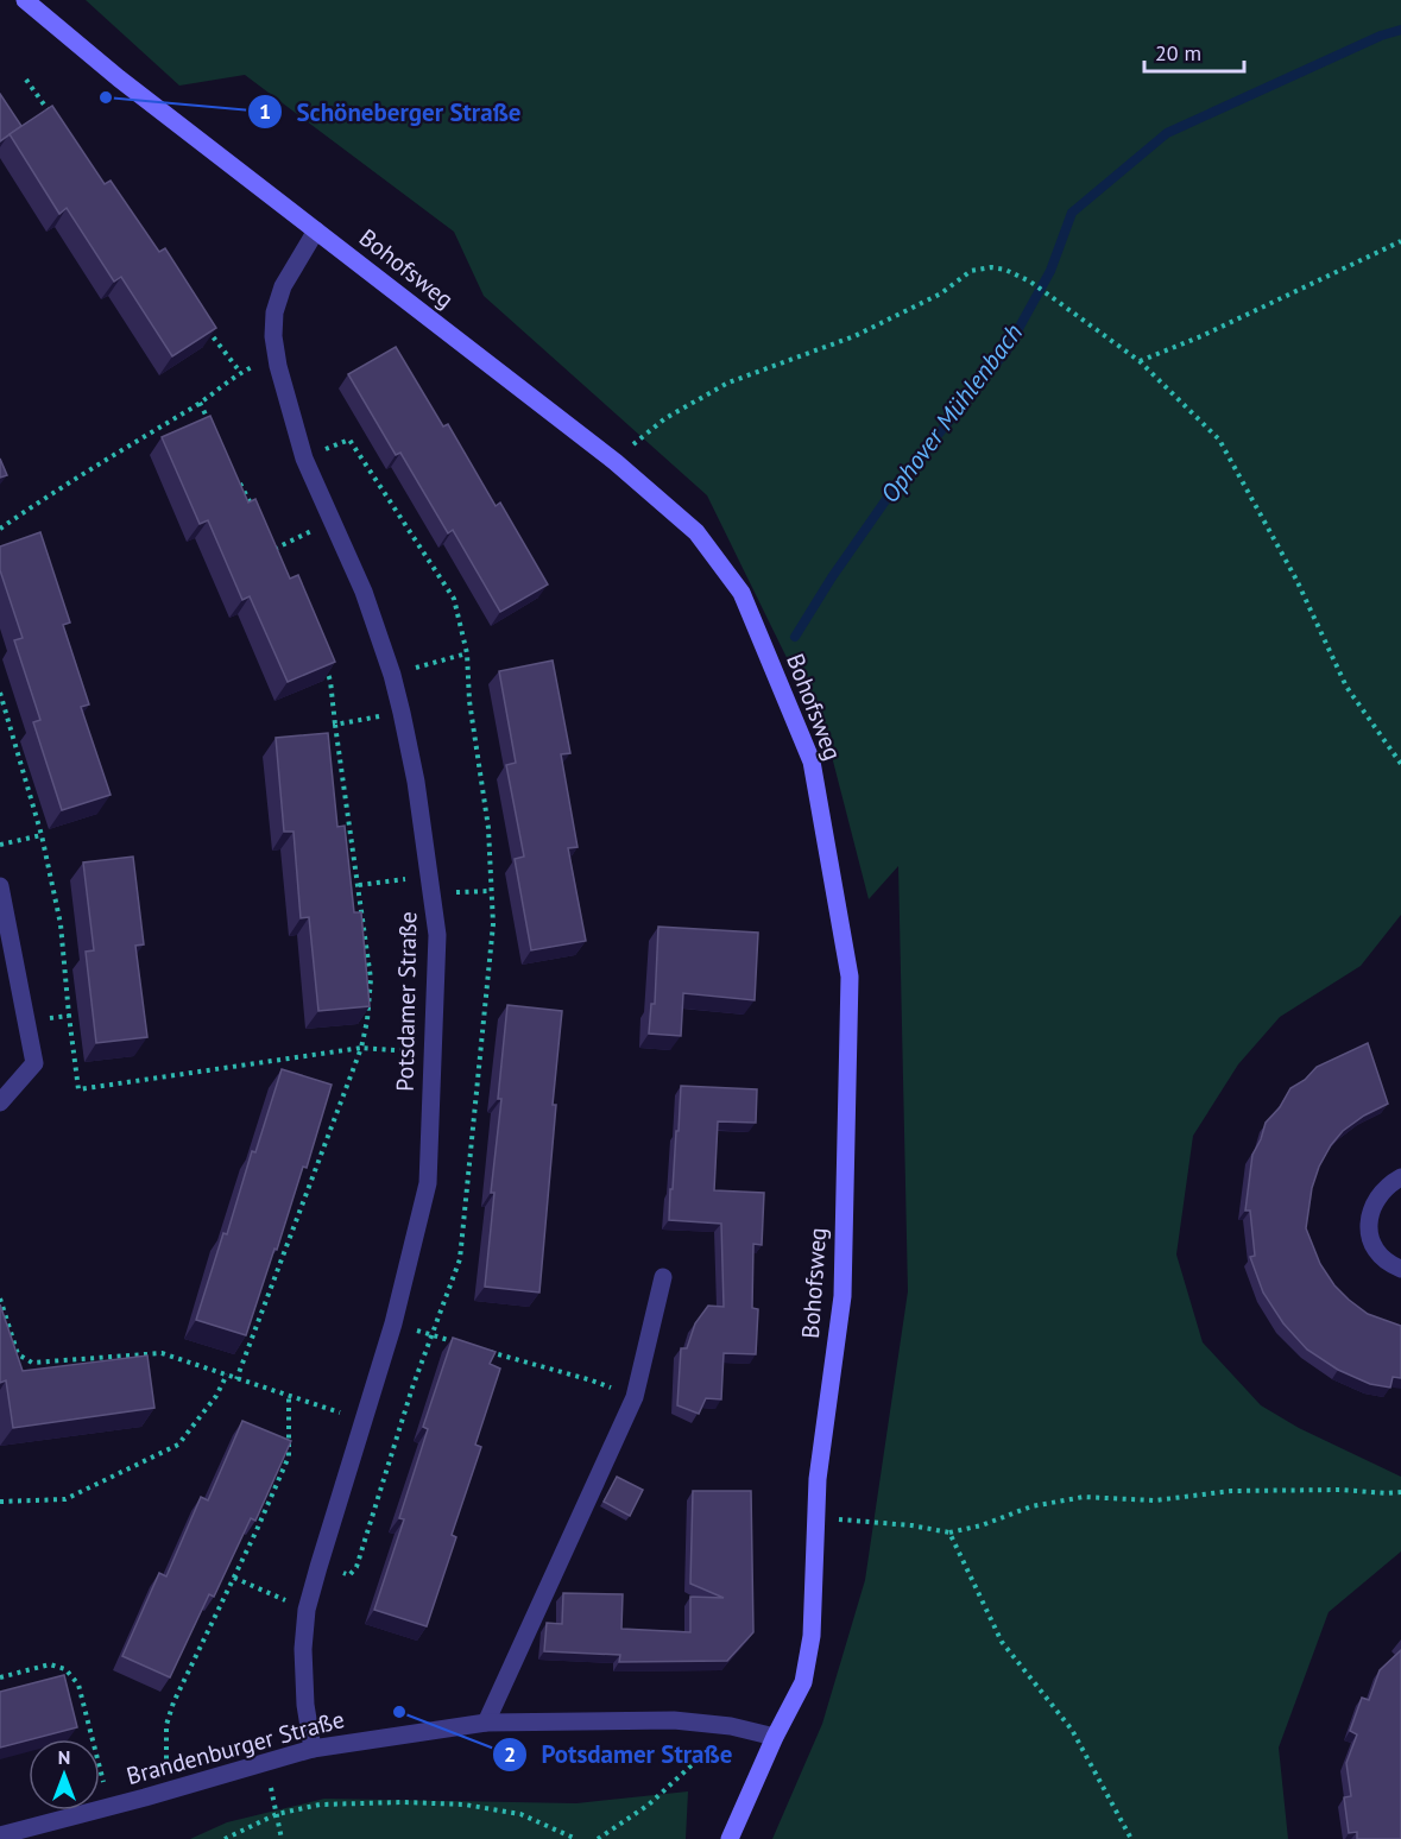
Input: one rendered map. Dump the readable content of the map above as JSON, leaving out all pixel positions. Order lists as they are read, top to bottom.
{
  "streets": {
    "street": ["Bohofsweg", "Potsdamer Straße", "Brandenburger Straße"]
  },
  "crossings": [
    ["Bohofsweg", "Potsdamer Straße"],
    ["Bohofsweg", "Brandenburger Straße"],
    ["Potsdamer Straße", "Brandenburger Straße"]
  ],
  "water": ["Ophover Mühlenbach"],
  "places": ["Schöneberger Straße", "Potsdamer Straße"],
  "scale_bar": "20 m",
  "north": "top"
}
